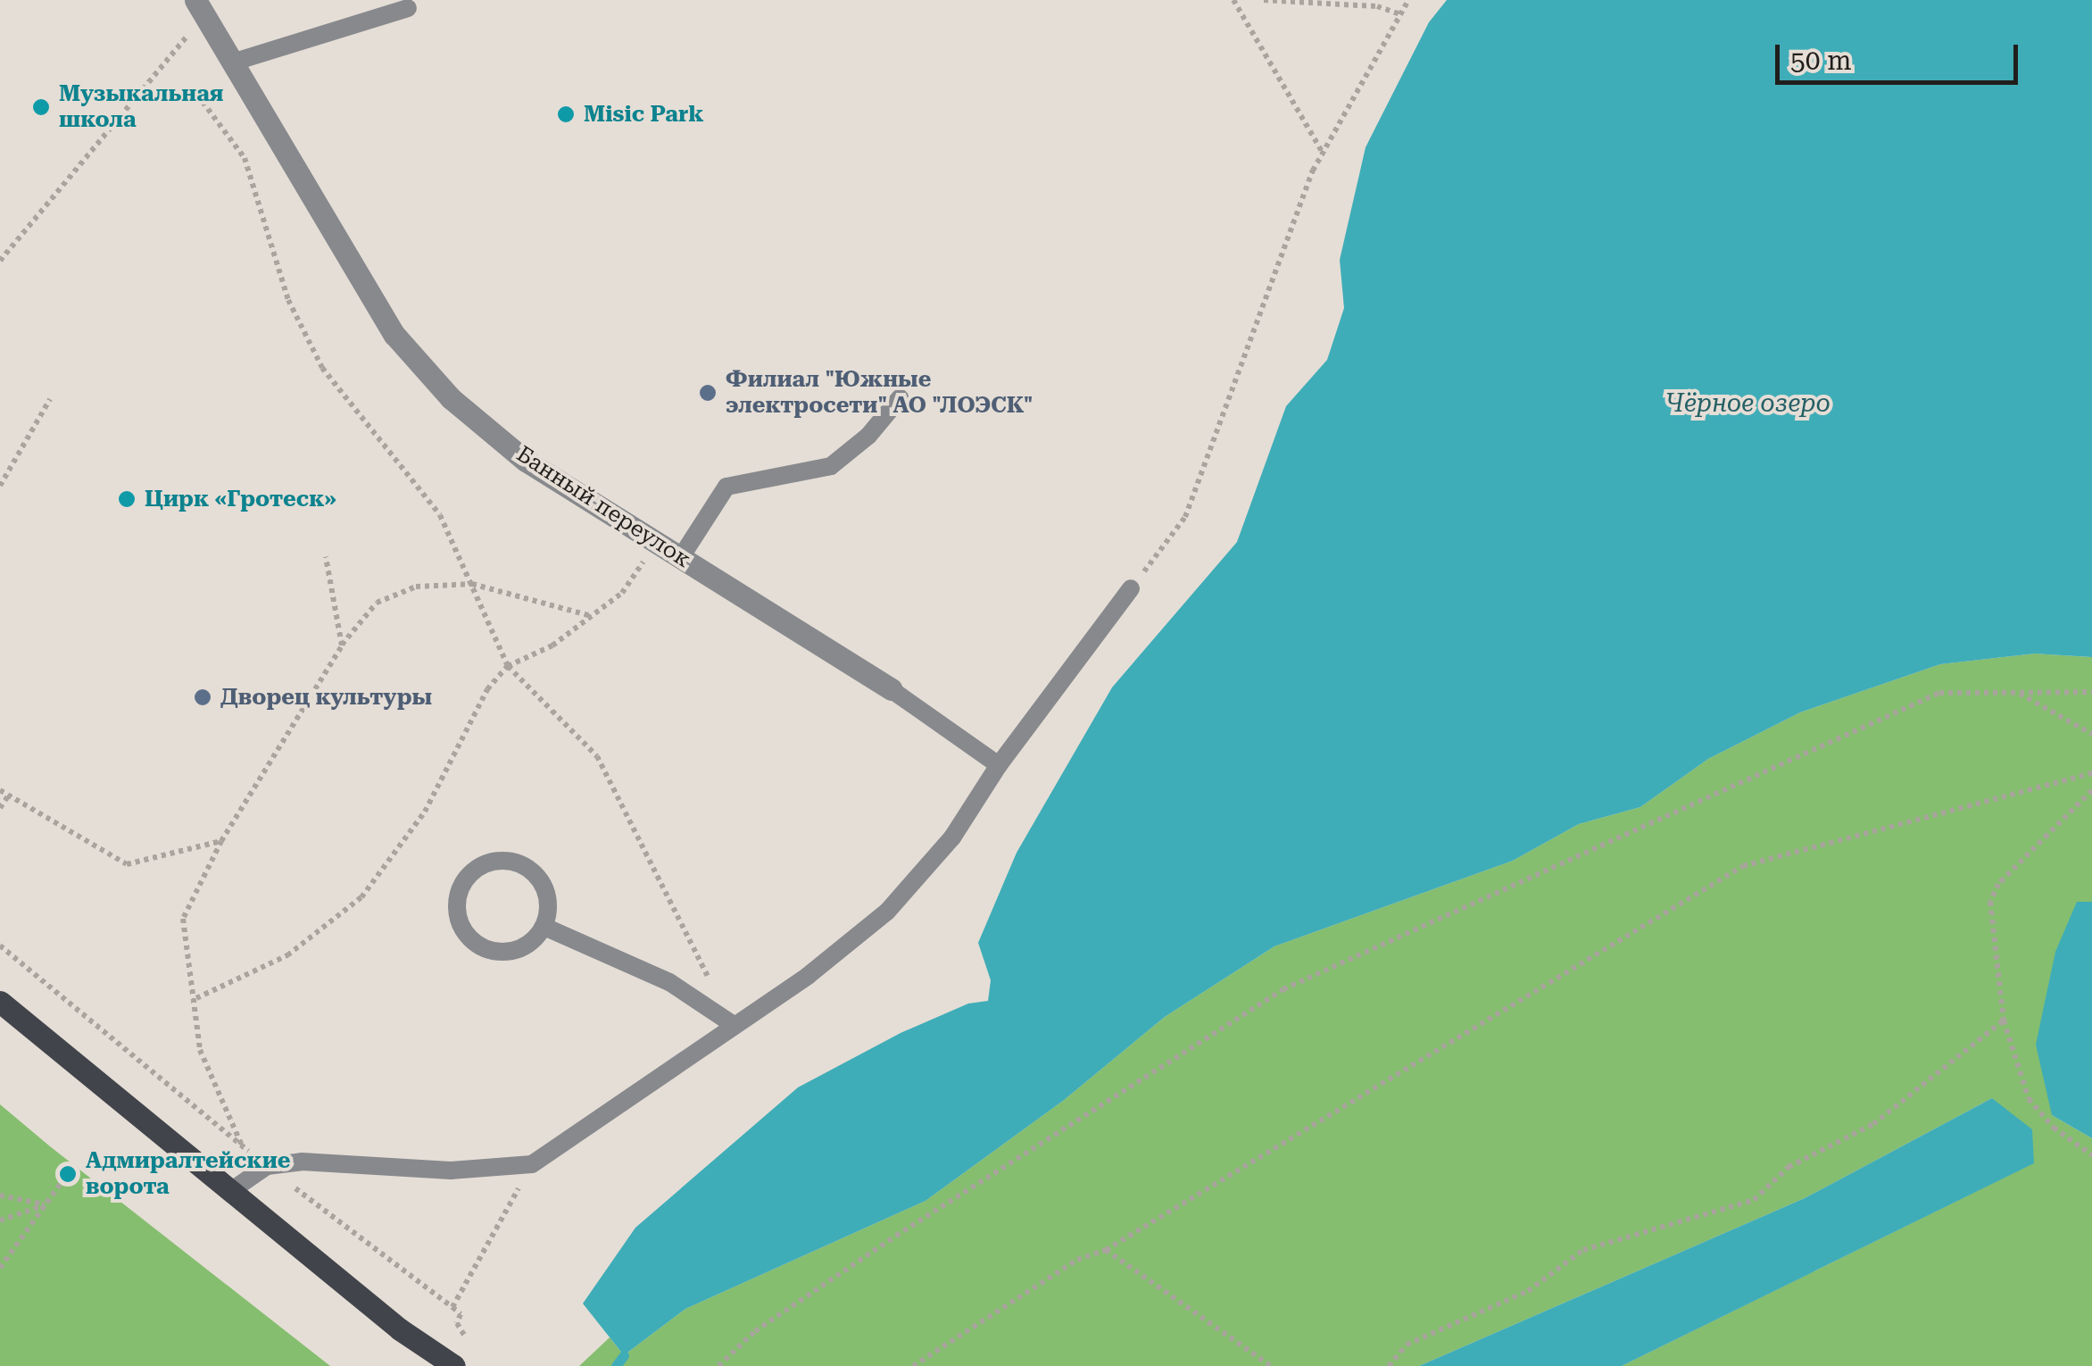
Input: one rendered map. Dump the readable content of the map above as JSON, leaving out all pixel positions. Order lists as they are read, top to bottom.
{
  "streets": {
    "street": ["Банный переулок"]
  },
  "water": ["Чёрное озеро"],
  "places": [
    "Музыкальная школа",
    "Misic Park",
    "Филиал \"Южные электросети\" АО \"ЛОЭСК\"",
    "Цирк «Гротеск»",
    "Дворец культуры",
    "Адмиралтейские ворота"
  ],
  "scale_bar": "50 m"
}
